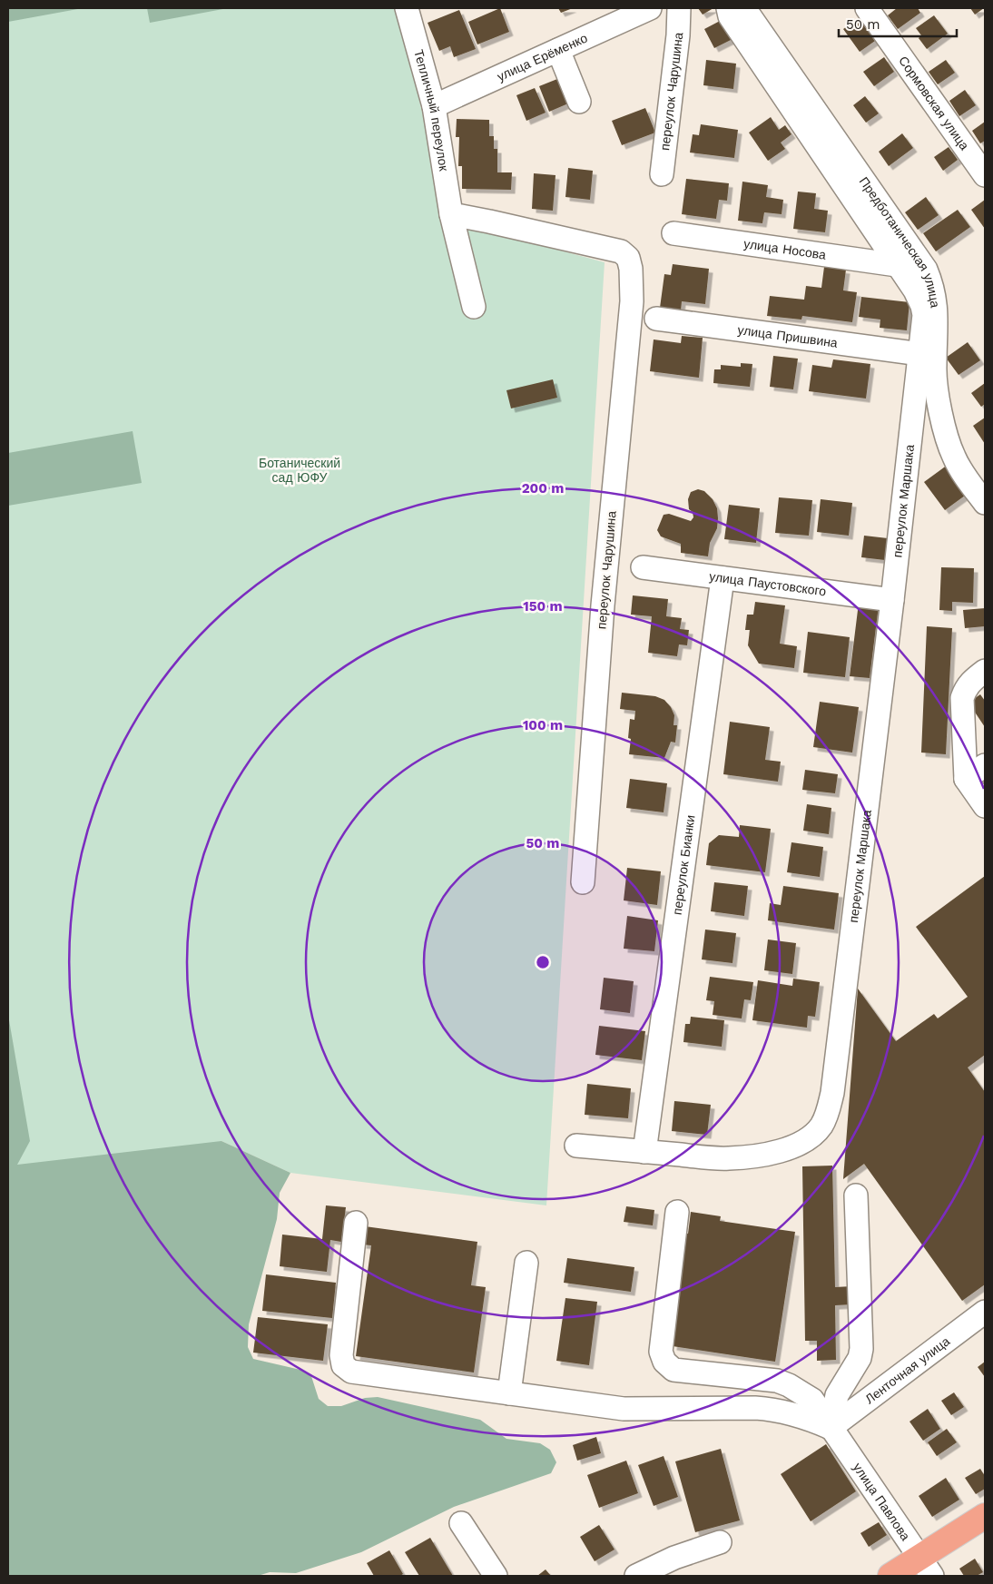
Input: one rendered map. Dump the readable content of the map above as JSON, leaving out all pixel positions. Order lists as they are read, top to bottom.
{
  "streets": {
    "street": [
      "улица Ерёменко",
      "переулок Чарушина",
      "Сормовская улица",
      "Тепличный переулок",
      "Предботаническая улица",
      "улица Носова",
      "улица Пришвина",
      "переулок Маршака",
      "улица Паустовского",
      "переулок Бианки",
      "Ленточная улица",
      "улица Павлова"
    ]
  },
  "crossings": [
    ["улица Ерёменко", "Тепличный переулок"],
    ["переулок Чарушина", "Тепличный переулок"],
    ["Предботаническая улица", "улица Носова"],
    ["Предботаническая улица", "улица Пришвина"],
    ["Предботаническая улица", "переулок Маршака"],
    ["улица Пришвина", "переулок Маршака"],
    ["переулок Маршака", "улица Паустовского"],
    ["переулок Маршака", "переулок Бианки"],
    ["улица Паустовского", "переулок Бианки"],
    ["Ленточная улица", "улица Павлова"]
  ],
  "parks": ["Ботанический сад ЮФУ"],
  "scale_bar": "50 m",
  "rings": [
    "200 m",
    "150 m",
    "100 m",
    "50 m"
  ]
}
